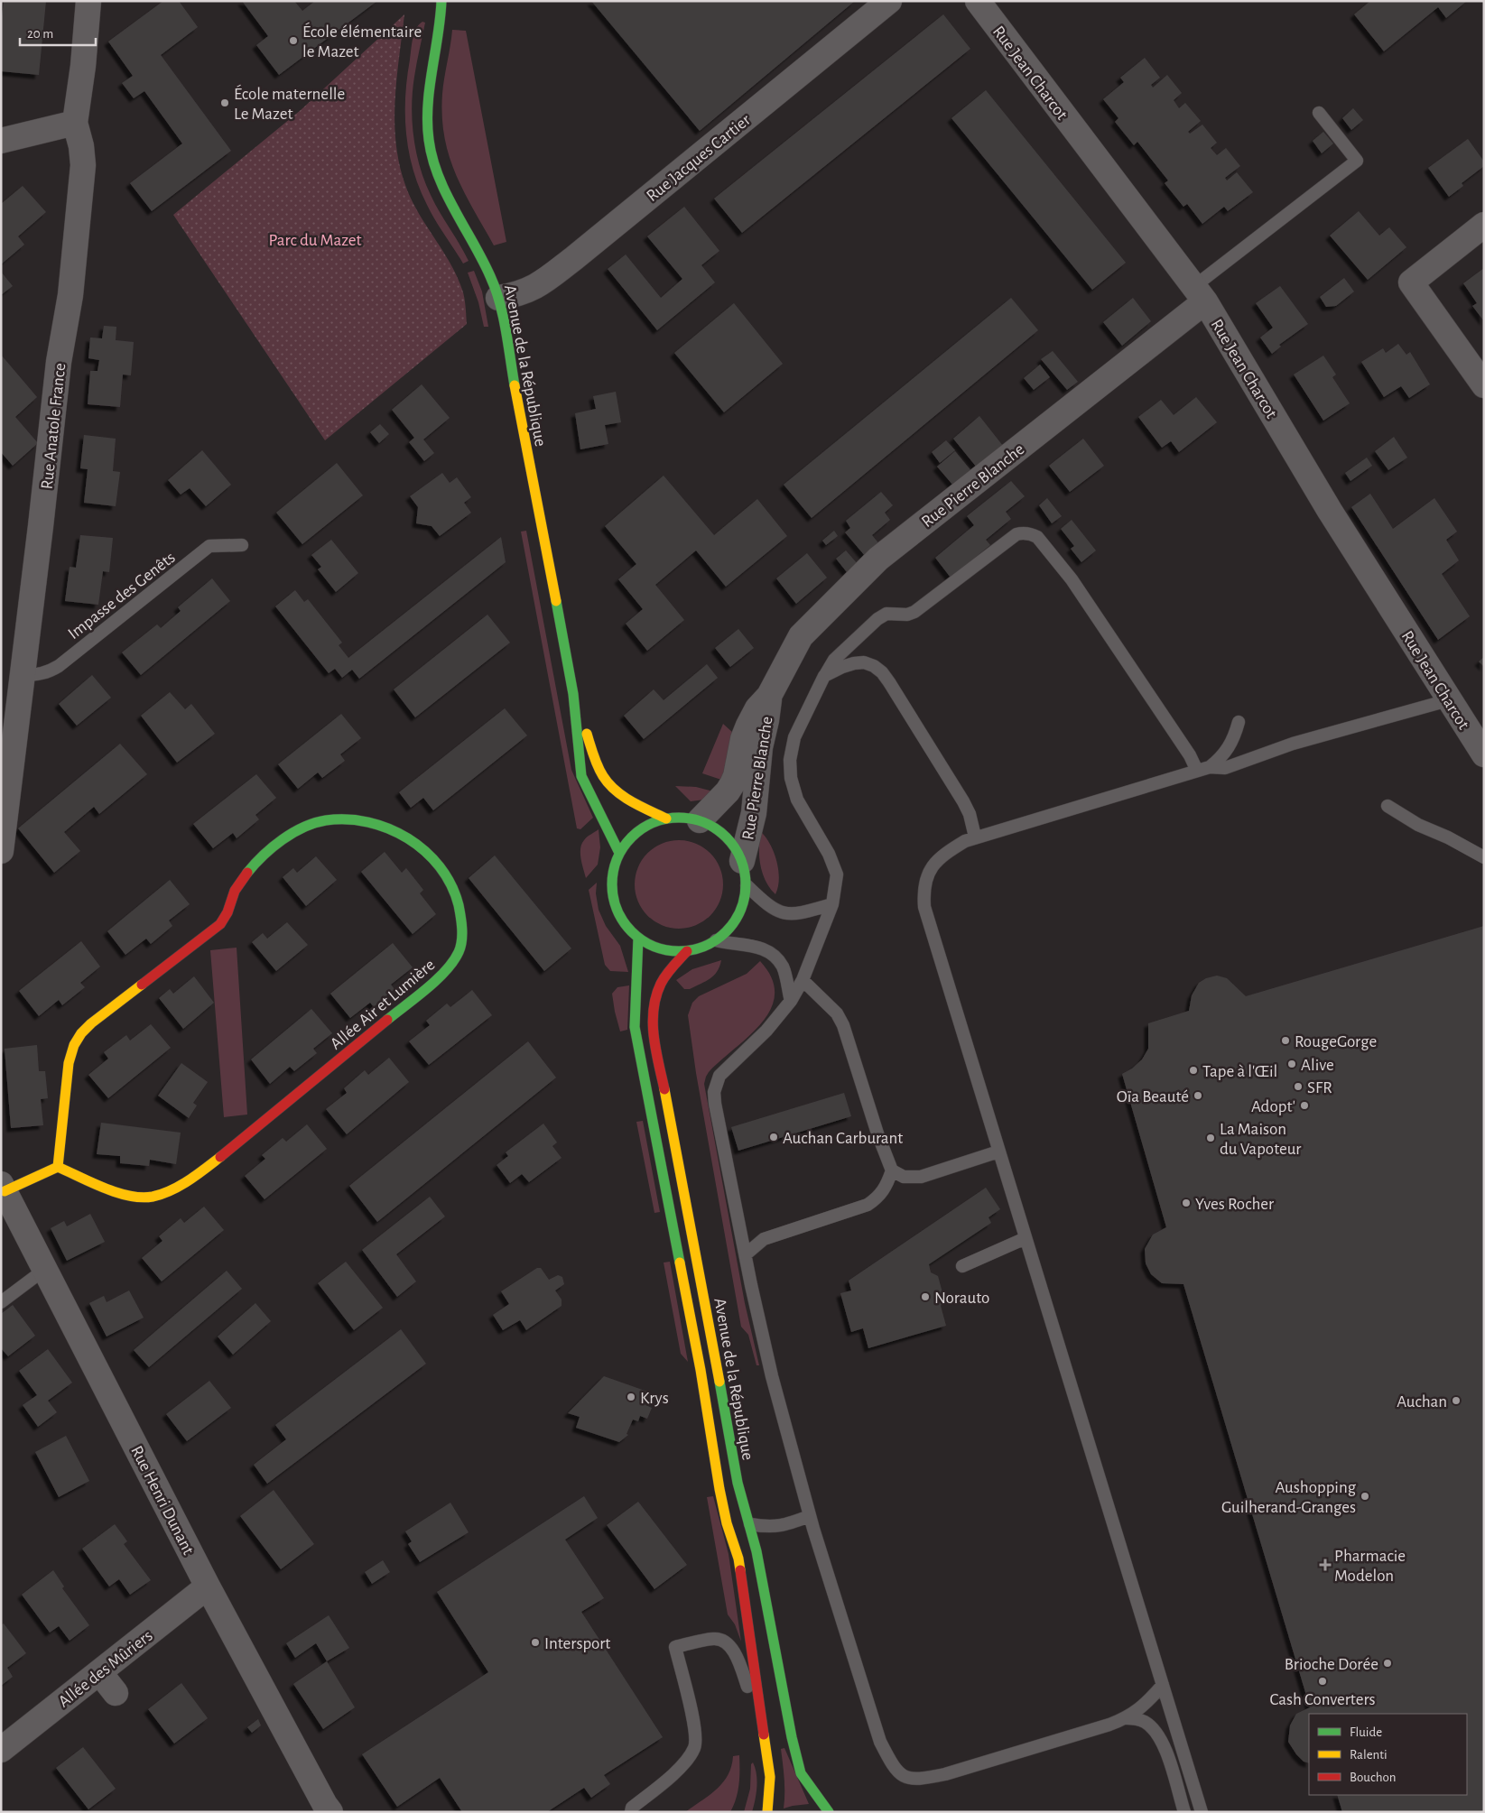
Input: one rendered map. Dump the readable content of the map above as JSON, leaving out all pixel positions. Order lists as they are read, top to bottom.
{
  "streets": {
    "main road": ["Avenue de la République", "Allée Air et Lumière"],
    "street": [
      "Rue Jean Charcot",
      "Rue Jacques Cartier",
      "Rue Anatole France",
      "Rue Pierre Blanche",
      "Rue Henri Dunant",
      "Allée des Mûriers"
    ],
    "lane": ["Impasse des Genêts"]
  },
  "crossings": [
    ["Rue Jean Charcot", "Rue Pierre Blanche"],
    ["Rue Jacques Cartier", "Avenue de la République"],
    ["Avenue de la République", "Rue Pierre Blanche"],
    ["Rue Anatole France", "Impasse des Genêts"],
    ["Rue Henri Dunant", "Allée des Mûriers"]
  ],
  "parks": ["Parc du Mazet"],
  "places": {
    "other": [
      "École élémentaire le Mazet",
      "École maternelle Le Mazet",
      "RougeGorge",
      "Alive",
      "Tape à l'Œil",
      "SFR",
      "Oïa Beauté",
      "Adopt'",
      "Auchan Carburant",
      "La Maison du Vapoteur",
      "Yves Rocher",
      "Norauto",
      "Krys",
      "Auchan",
      "Aushopping Guilherand-Granges",
      "Intersport",
      "Brioche Dorée",
      "Cash Converters"
    ],
    "health": ["Pharmacie Modelon"]
  },
  "legend": ["Fluide", "Ralenti", "Bouchon"],
  "scale_bar": "20 m"
}
